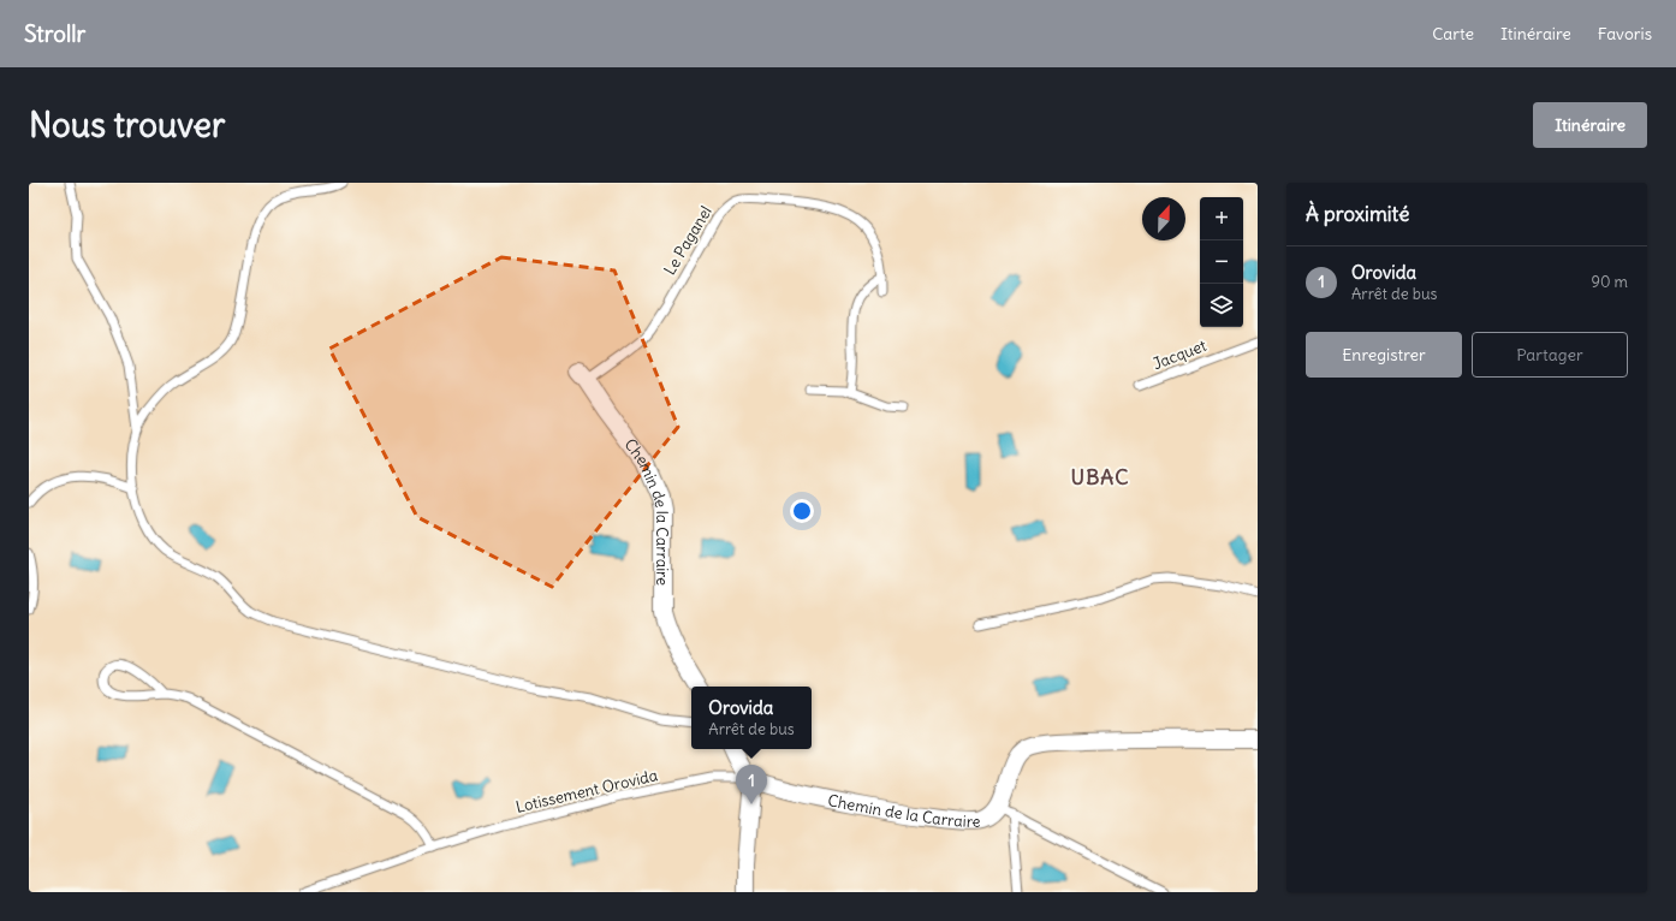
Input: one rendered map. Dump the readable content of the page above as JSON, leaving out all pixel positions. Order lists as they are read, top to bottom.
{
  "streets": {
    "street": ["Chemin de la Carraire"],
    "lane": ["Le Paganel", "Jacquet", "Lotissement Orovida"]
  },
  "crossings": [
    ["Le Paganel", "Chemin de la Carraire"],
    ["Chemin de la Carraire", "Lotissement Orovida"]
  ],
  "districts": ["UBAC"],
  "north": "top",
  "page": {
    "header": "Strollr",
    "nav": ["Carte", "Itinéraire", "Favoris"],
    "buttons": [
      "Itinéraire",
      ["Enregistrer", "Partager"]
    ],
    "title": "Nous trouver",
    "heading": "À proximité",
    "map_buttons": ["+", "−"],
    "list": [
      {
        "mark": "1",
        "name": "Orovida",
        "note": "Arrêt de bus",
        "value": "90 m"
      }
    ],
    "popup": ["Orovida", "Arrêt de bus"],
    "pins": "1"
  }
}
